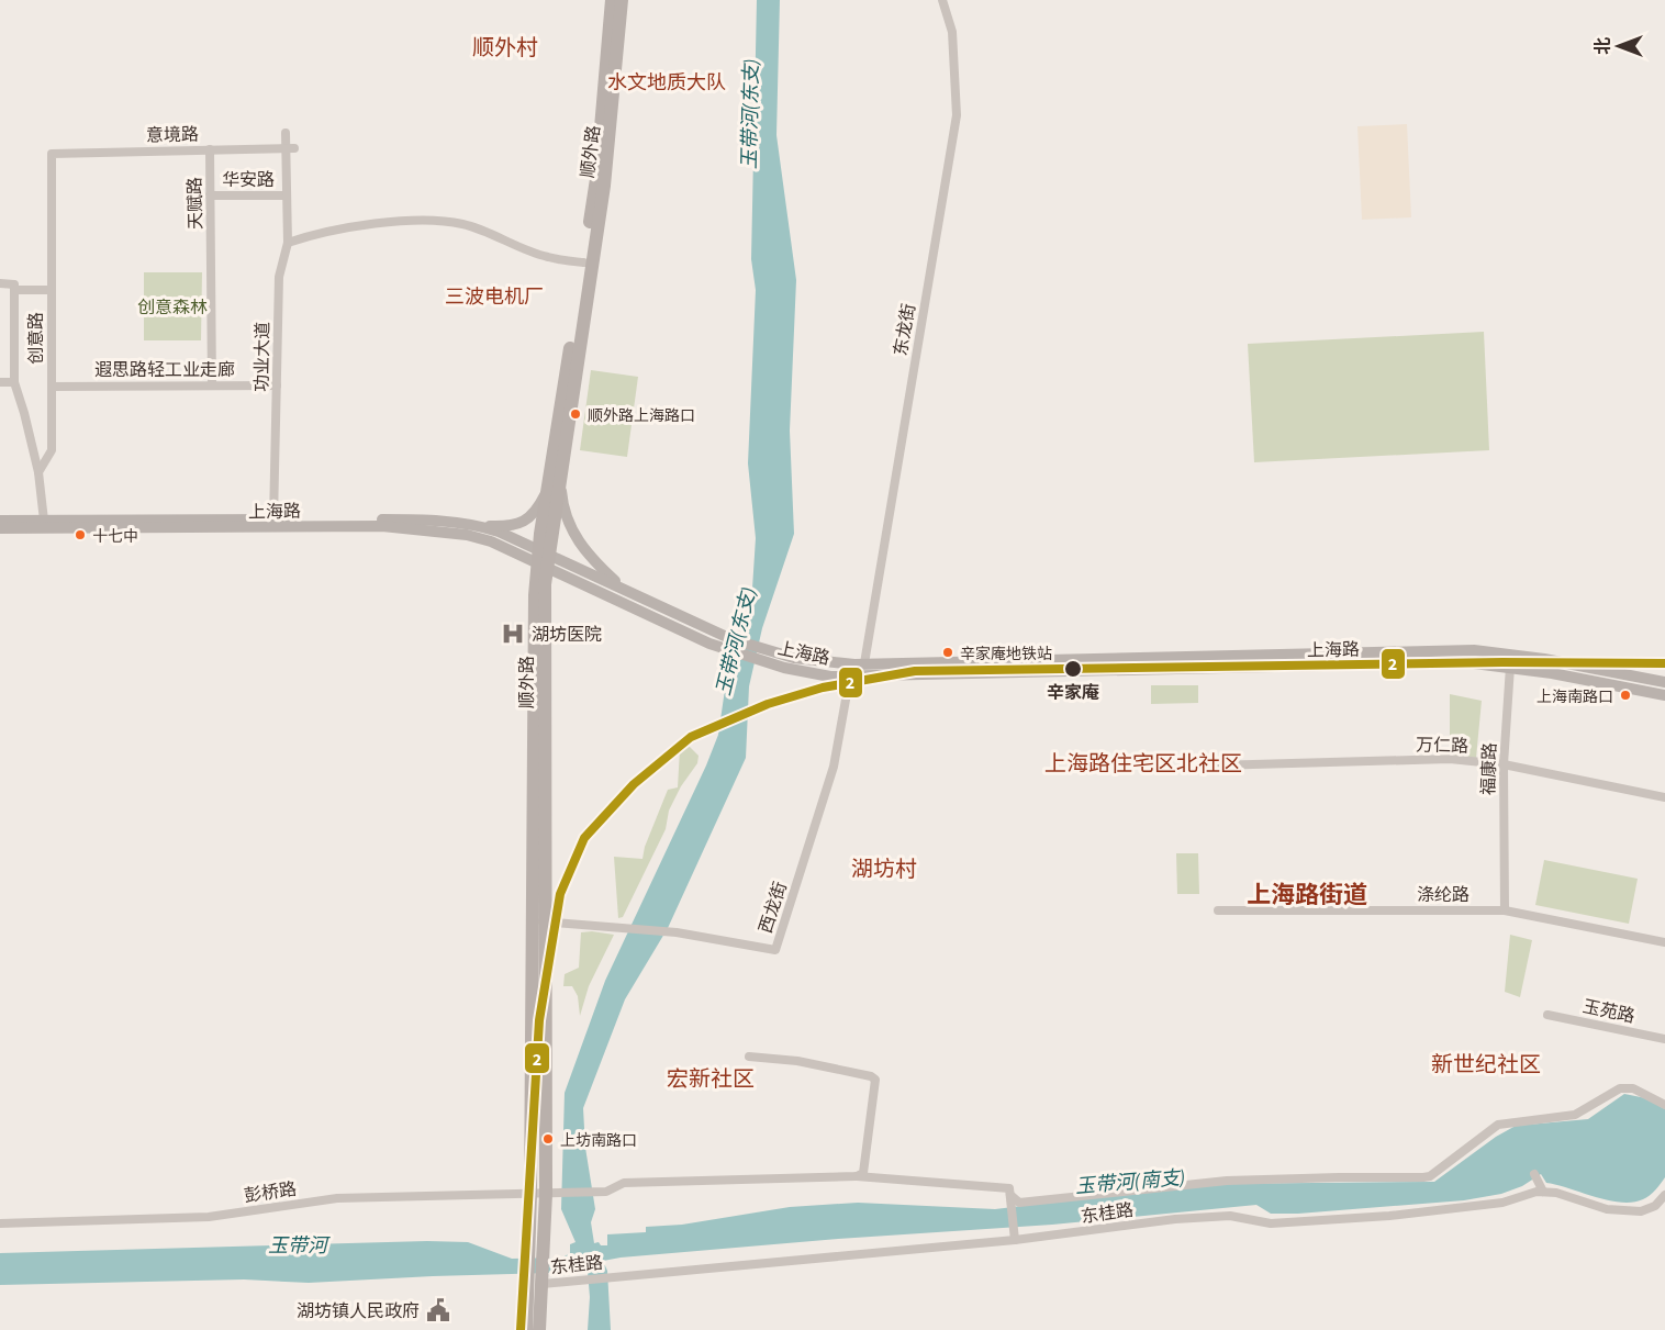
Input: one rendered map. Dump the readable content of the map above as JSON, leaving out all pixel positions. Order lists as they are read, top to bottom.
{
  "streets": {
    "main road": ["顺外路", "上海路"],
    "street": [
      "意境路",
      "华安路",
      "天赋路",
      "东龙街",
      "创意路",
      "功业大道",
      "遐思路轻工业走廊",
      "万仁路",
      "福康路",
      "涤纶路",
      "西龙街",
      "玉苑路",
      "彭桥路",
      "东桂路"
    ]
  },
  "crossings": [
    ["意境路", "天赋路"],
    ["意境路", "创意路"],
    ["意境路", "功业大道"],
    ["顺外路", "上海路"],
    ["顺外路", "西龙街"],
    ["顺外路", "彭桥路"],
    ["顺外路", "东桂路"],
    ["华安路", "天赋路"],
    ["华安路", "功业大道"],
    ["天赋路", "遐思路轻工业走廊"],
    ["东龙街", "上海路"],
    ["创意路", "遐思路轻工业走廊"],
    ["功业大道", "遐思路轻工业走廊"],
    ["功业大道", "上海路"],
    ["上海路", "福康路"],
    ["上海路", "西龙街"],
    ["万仁路", "福康路"],
    ["福康路", "涤纶路"]
  ],
  "districts": [
    "顺外村",
    "水文地质大队",
    "三波电机厂",
    "上海路住宅区北社区",
    "湖坊村",
    "上海路街道",
    "新世纪社区",
    "宏新社区"
  ],
  "water": ["玉带河(东支)", "玉带河(南支)", "玉带河"],
  "parks": ["创意森林"],
  "places": {
    "other": [
      "顺外路上海路口",
      "十七中",
      "辛家庵地铁站",
      "辛家庵",
      "上海南路口",
      "上坊南路口"
    ],
    "hospital": ["湖坊医院"],
    "public building": ["湖坊镇人民政府"]
  },
  "lines": ["transit line 2"],
  "north": "left"
}
